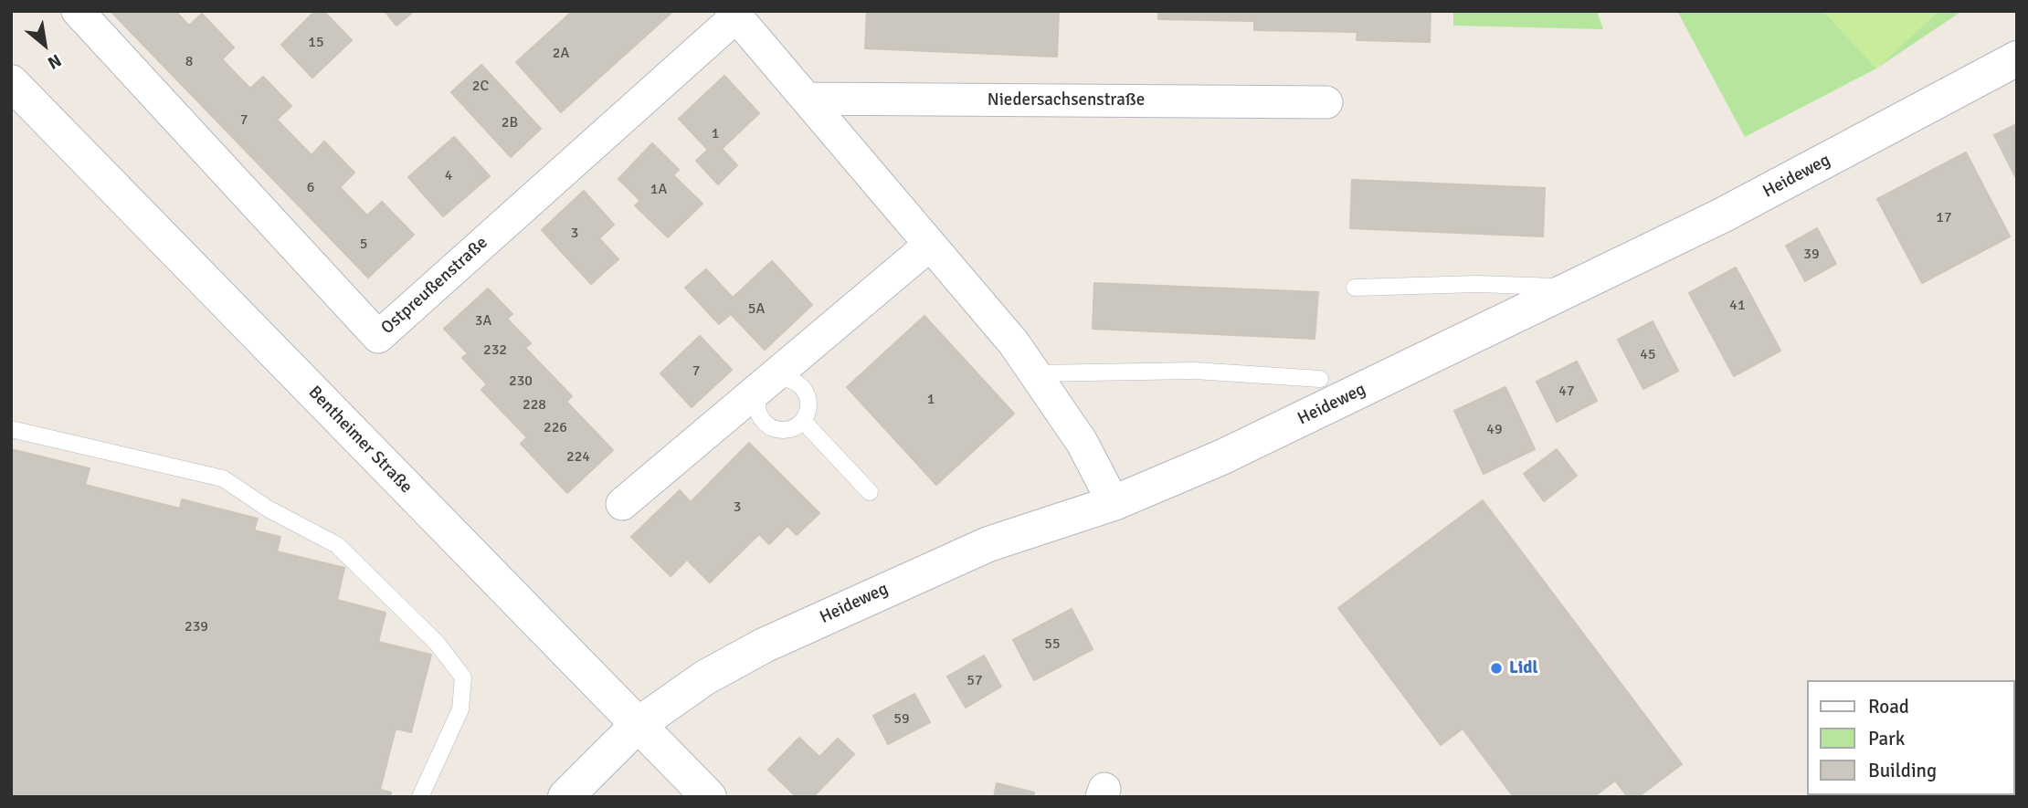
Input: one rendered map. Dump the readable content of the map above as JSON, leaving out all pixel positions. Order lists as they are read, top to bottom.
{
  "streets": {
    "street": [
      "Niedersachsenstraße",
      "Heideweg",
      "Ostpreußenstraße",
      "Bentheimer Straße"
    ]
  },
  "crossings": [
    ["Heideweg", "Bentheimer Straße"]
  ],
  "places": ["Lidl"],
  "house_numbers": [
    "15",
    "2A",
    "8",
    "2C",
    "7",
    "2B",
    "1",
    "4",
    "6",
    "1A",
    "17",
    "3",
    "5",
    "39",
    "41",
    "5A",
    "3A",
    "232",
    "45",
    "7",
    "230",
    "47",
    "1",
    "228",
    "226",
    "49",
    "224",
    "3",
    "239",
    "55",
    "57",
    "59"
  ],
  "legend": ["Road", "Park", "Building"],
  "north": "bottom right"
}
